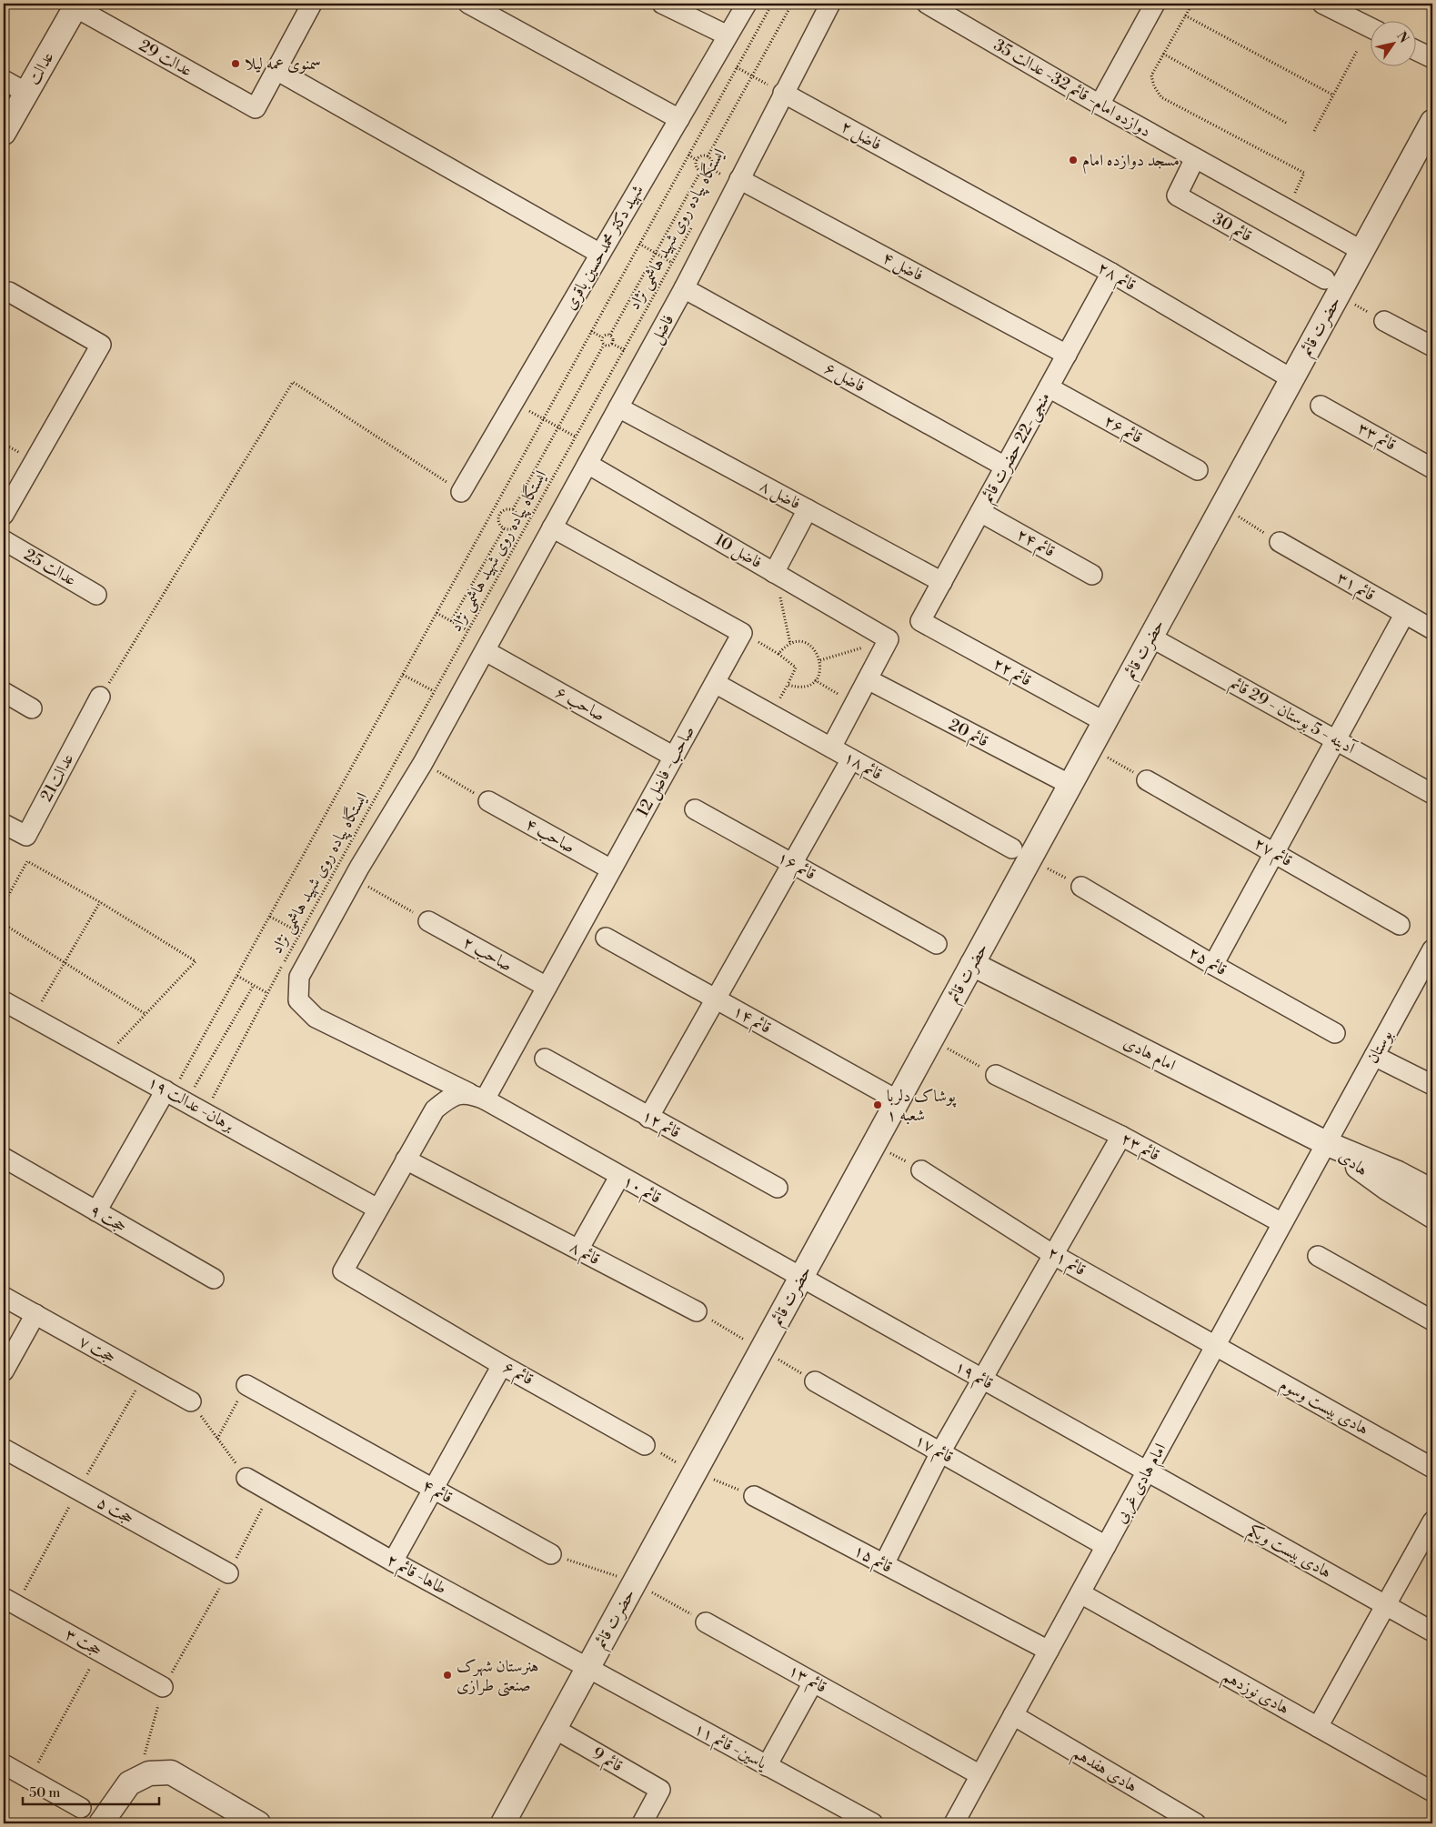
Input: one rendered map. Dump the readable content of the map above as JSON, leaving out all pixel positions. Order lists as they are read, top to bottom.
{
  "streets": {
    "street": [
      "عدالت 29",
      "عدالت",
      "دوازده امام- قائم 32- عدالت 35",
      "فاضل ۲",
      "قائم 30",
      "شهید دکتر محمدحسین باقری",
      "فاضل ۴",
      "قائم ۲۸",
      "حضرت قائم",
      "فاضل",
      "فاضل ۶",
      "قائم ۲۶",
      "قائم ۳۳",
      "منجی-22 حضرت قائم",
      "فاضل ۸",
      "قائم ۲۴",
      "فاضل 10",
      "عدالت 25",
      "قائم ۳۱",
      "قائم ۲۲",
      "صاحب ۶",
      "آدینه - 5 بوستان - 29 قائم",
      "قائم 20",
      "قائم ۱۸",
      "صاحب- فاضل 12",
      "21عدالت",
      "صاحب ۴",
      "قائم ۲۷",
      "قائم ۱۶",
      "صاحب ۲",
      "قائم ۲۵",
      "قائم ۱۴",
      "بوستان",
      "امام هادی",
      "برهان- عدالت ۱۹",
      "قائم ۱۲",
      "قائم ۲۳",
      "هادی",
      "قائم ۱۰",
      "حجت ۹",
      "قائم ۸",
      "قائم ۲۱",
      "حجت ۷",
      "قائم ۶",
      "قائم ۱۹",
      "هادی بیست وسوم",
      "قائم ۱۷",
      "امام هادی غربی",
      "قائم ۴",
      "حجت ۵",
      "هادی بیست ویکم",
      "قائم ۱۵",
      "طاها- قائم ۲",
      "حجت ۳",
      "قائم ۱۳",
      "هادی نوزدهم",
      "یاسین- قائم ۱۱",
      "قائم 9",
      "هادی هفدهم"
    ],
    "path": ["ایستگاه پیاده روی شهید هاشمی نژاد"]
  },
  "crossings": [
    ["عدالت 29", "عدالت"],
    ["دوازده امام- قائم 32- عدالت 35", "قائم 30"],
    ["دوازده امام- قائم 32- عدالت 35", "حضرت قائم"],
    ["فاضل ۲", "قائم ۲۸"],
    ["فاضل ۲", "فاضل"],
    ["قائم 30", "حضرت قائم"],
    ["ایستگاه پیاده روی شهید هاشمی نژاد", "فاضل ۴"],
    ["ایستگاه پیاده روی شهید هاشمی نژاد", "فاضل"],
    ["ایستگاه پیاده روی شهید هاشمی نژاد", "برهان- عدالت ۱۹"],
    ["فاضل ۴", "فاضل"],
    ["فاضل ۴", "منجی-22 حضرت قائم"],
    ["قائم ۲۸", "حضرت قائم"],
    ["قائم ۲۸", "منجی-22 حضرت قائم"],
    ["حضرت قائم", "قائم ۲۲"],
    ["حضرت قائم", "آدینه - 5 بوستان - 29 قائم"],
    ["حضرت قائم", "قائم 20"],
    ["حضرت قائم", "قائم ۱۸"],
    ["حضرت قائم", "قائم ۱۴"],
    ["حضرت قائم", "امام هادی"],
    ["حضرت قائم", "قائم ۱۰"],
    ["حضرت قائم", "قائم ۱۹"],
    ["حضرت قائم", "طاها- قائم ۲"],
    ["حضرت قائم", "یاسین- قائم ۱۱"],
    ["حضرت قائم", "قائم 9"],
    ["فاضل", "فاضل ۶"],
    ["فاضل", "فاضل ۸"],
    ["فاضل", "فاضل 10"],
    ["فاضل", "صاحب ۶"],
    ["فاضل", "قائم ۱۰"],
    ["فاضل ۶", "منجی-22 حضرت قائم"],
    ["قائم ۲۶", "منجی-22 حضرت قائم"],
    ["منجی-22 حضرت قائم", "فاضل ۸"],
    ["منجی-22 حضرت قائم", "قائم ۲۴"],
    ["منجی-22 حضرت قائم", "قائم ۲۲"],
    ["صاحب ۶", "صاحب- فاضل 12"],
    ["قائم ۱۸", "صاحب- فاضل 12"],
    ["صاحب- فاضل 12", "صاحب ۴"],
    ["صاحب- فاضل 12", "صاحب ۲"],
    ["صاحب- فاضل 12", "قائم ۱۰"],
    ["بوستان", "امام هادی"],
    ["بوستان", "هادی"],
    ["بوستان", "امام هادی غربی"],
    ["امام هادی", "هادی"],
    ["امام هادی", "امام هادی غربی"],
    ["برهان- عدالت ۱۹", "قائم ۶"],
    ["قائم ۲۳", "امام هادی غربی"],
    ["هادی", "امام هادی غربی"],
    ["قائم ۱۰", "قائم ۱۹"],
    ["قائم ۲۱", "هادی بیست وسوم"],
    ["قائم ۲۱", "امام هادی غربی"],
    ["قائم ۱۹", "امام هادی غربی"],
    ["قائم ۱۹", "هادی بیست ویکم"],
    ["هادی بیست وسوم", "امام هادی غربی"],
    ["قائم ۱۷", "امام هادی غربی"],
    ["امام هادی غربی", "هادی بیست ویکم"],
    ["امام هادی غربی", "قائم ۱۵"],
    ["امام هادی غربی", "قائم ۱۳"],
    ["امام هادی غربی", "هادی نوزدهم"],
    ["امام هادی غربی", "هادی هفدهم"],
    ["طاها- قائم ۲", "یاسین- قائم ۱۱"]
  ],
  "places": [
    "سمنوی عمه لیلا",
    "مسجد دوازده امام",
    "پوشاک دلربا شعبه ۱",
    "هنرستان شهرک صنعتی طرازی"
  ],
  "scale_bar": "50 m",
  "north": "top right"
}
